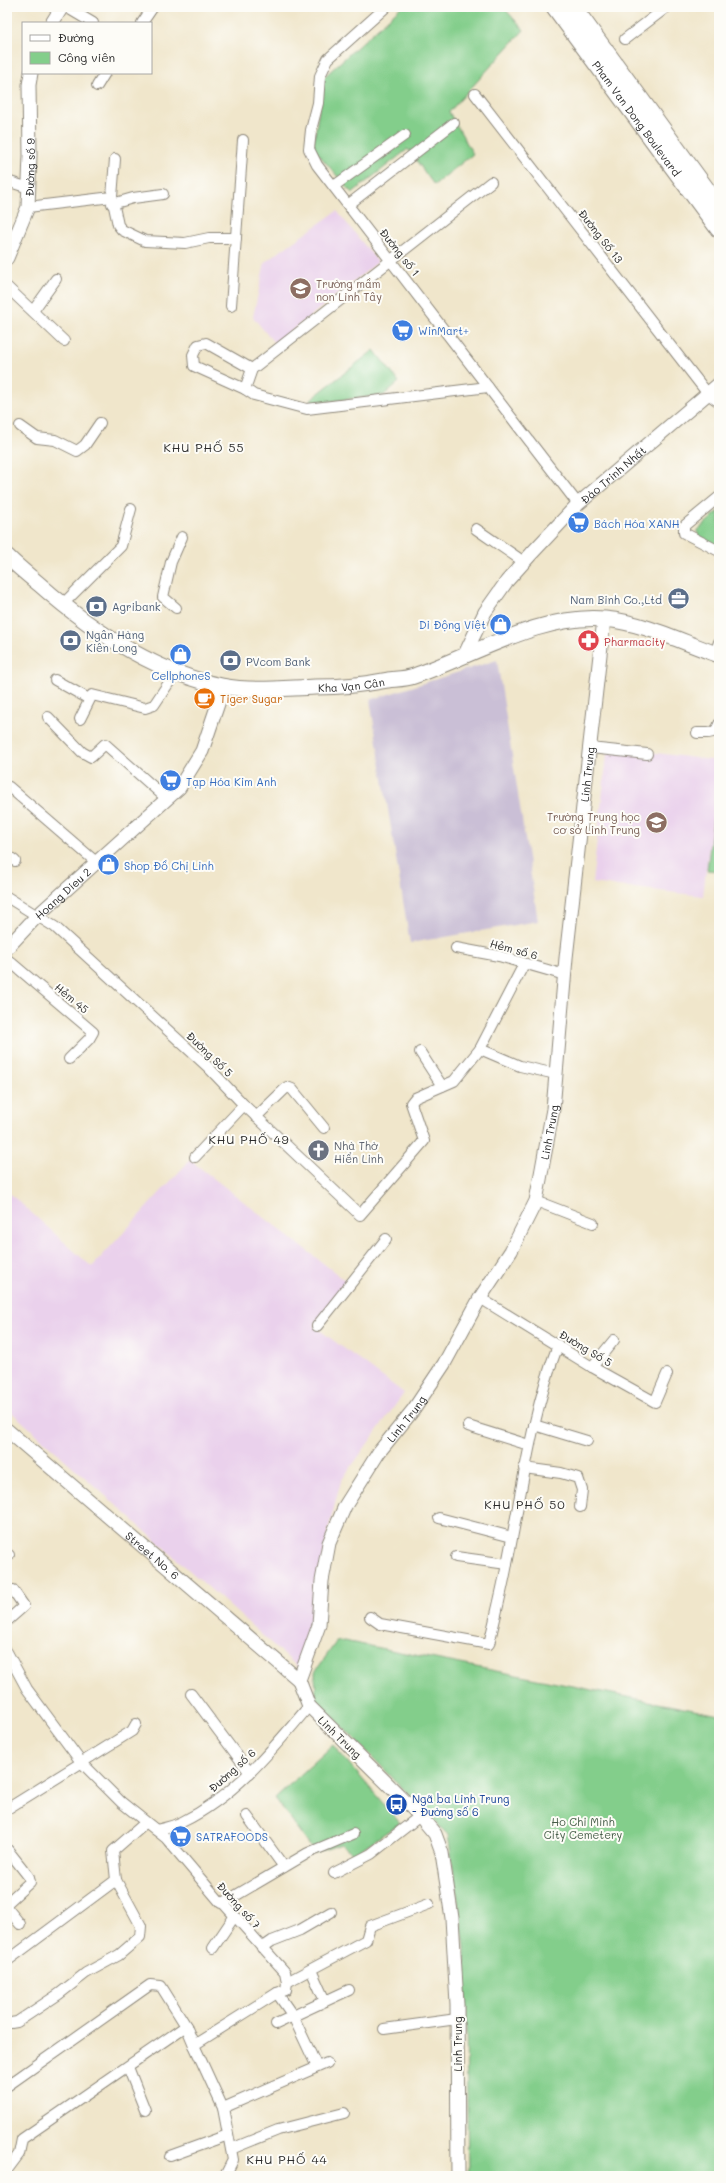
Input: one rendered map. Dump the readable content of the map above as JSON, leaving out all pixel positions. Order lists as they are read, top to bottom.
{
  "streets": {
    "highway": ["Pham Van Dong Boulevard"],
    "main road": ["Kha Vạn Cân"],
    "street": [
      "Đường số 9",
      "Đường Số 13",
      "Đường số 1",
      "Đào Trinh Nhất",
      "Linh Trung",
      "Hoang Dieu 2",
      "Hẻm số 6",
      "Hẻm 45",
      "Đường Số 5",
      "Street No. 6",
      "Đường số 6",
      "Đường số 7"
    ]
  },
  "crossings": [
    ["Đường Số 13", "Đào Trinh Nhất"],
    ["Đường số 1", "Đào Trinh Nhất"],
    ["Đào Trinh Nhất", "Kha Vạn Cân"],
    ["Kha Vạn Cân", "Linh Trung"],
    ["Kha Vạn Cân", "Hoang Dieu 2"],
    ["Linh Trung", "Hẻm số 6"],
    ["Linh Trung", "Đường Số 5"],
    ["Linh Trung", "Street No. 6"],
    ["Linh Trung", "Đường số 6"],
    ["Hoang Dieu 2", "Đường Số 5"],
    ["Đường số 6", "Đường số 7"]
  ],
  "districts": [
    "KHU PHỐ 55",
    "KHU PHỐ 49",
    "KHU PHỐ 50",
    "KHU PHỐ 44"
  ],
  "parks": ["Ho Chi Minh City Cemetery"],
  "places": {
    "school or university": ["Trường mầm non Linh Tây", "Trường Trung học cơ sở Linh Trung"],
    "supermarket": [
      "WinMart+",
      "Bách Hóa XANH",
      "Tạp Hóa Kim Anh",
      "SATRAFOODS"
    ],
    "office": ["Nam Binh Co.,Ltd"],
    "bank": ["Agribank", "Ngân Hàng Kiên Long", "PVcom Bank"],
    "shop": ["Di Động Việt", "CellphoneS", "Shop Đồ Chị Linh"],
    "pharmacy": ["Pharmacity"],
    "cafe": ["Tiger Sugar"],
    "church": ["Nhà Thờ Hiển Linh"],
    "bus stop": ["Ngã ba Linh Trung - Đường số 6"]
  },
  "legend": ["Đường", "Công viên"]
}
